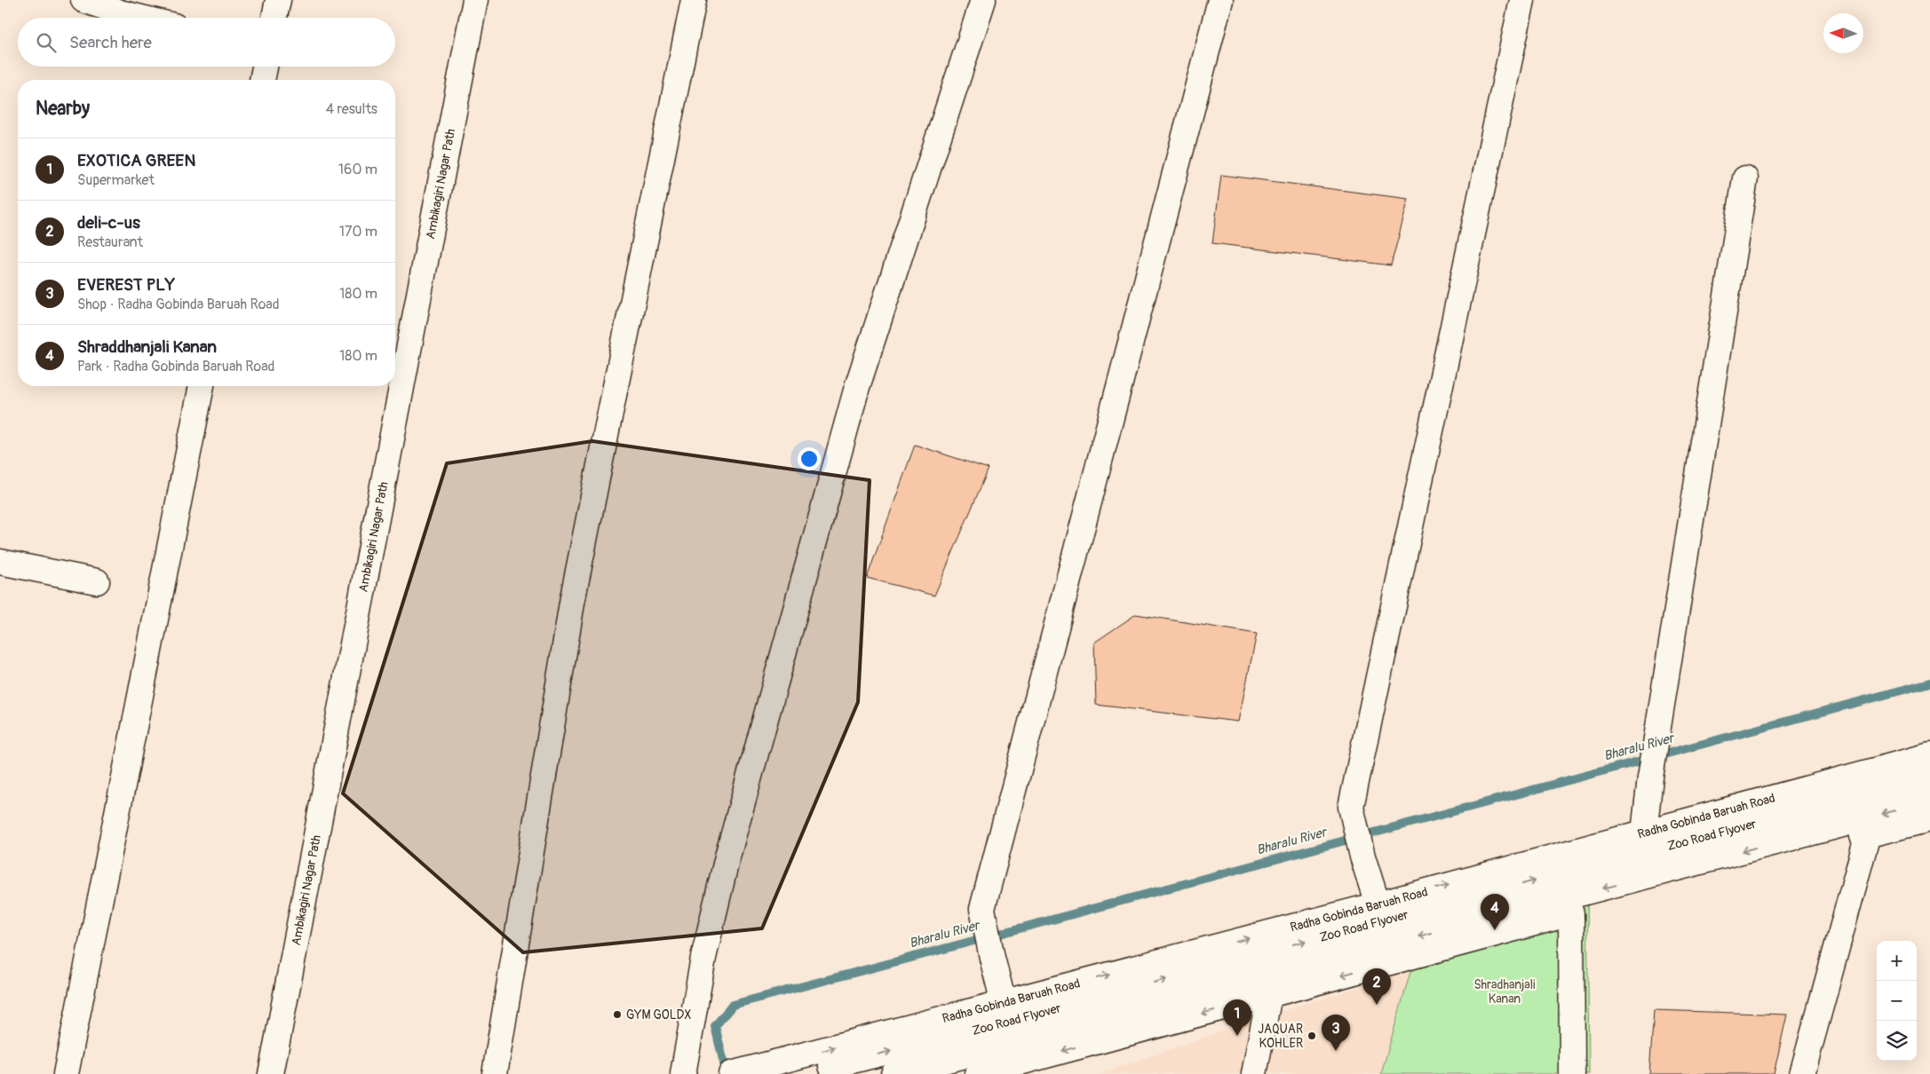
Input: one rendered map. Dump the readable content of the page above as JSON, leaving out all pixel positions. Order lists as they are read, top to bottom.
{
  "streets": {
    "street": ["Ambikagiri Nagar Path", "Radha Gobinda Baruah Road", "Zoo Road Flyover"]
  },
  "crossings": [
    ["Radha Gobinda Baruah Road", "Zoo Road Flyover"]
  ],
  "water": ["Bharalu River"],
  "parks": ["Shradhanjali Kanan"],
  "places": ["GYM GOLDX", "JAQUAR KOHLER"],
  "north": "left",
  "page": {
    "search": "Search here",
    "heading": ["Nearby", "4 results"],
    "list": [
      {
        "mark": "1",
        "name": "EXOTICA GREEN",
        "note": "Supermarket",
        "value": "160 m"
      },
      {
        "mark": "2",
        "name": "deli-c-us",
        "note": "Restaurant",
        "value": "170 m"
      },
      {
        "mark": "3",
        "name": "EVEREST PLY",
        "note": "Shop · Radha Gobinda Baruah Road",
        "value": "180 m"
      },
      {
        "mark": "4",
        "name": "Shraddhanjali Kanan",
        "note": "Park · Radha Gobinda Baruah Road",
        "value": "180 m"
      }
    ],
    "pins": [
      "4",
      "2",
      "1",
      "3"
    ],
    "map_buttons": ["+", "−"]
  }
}
